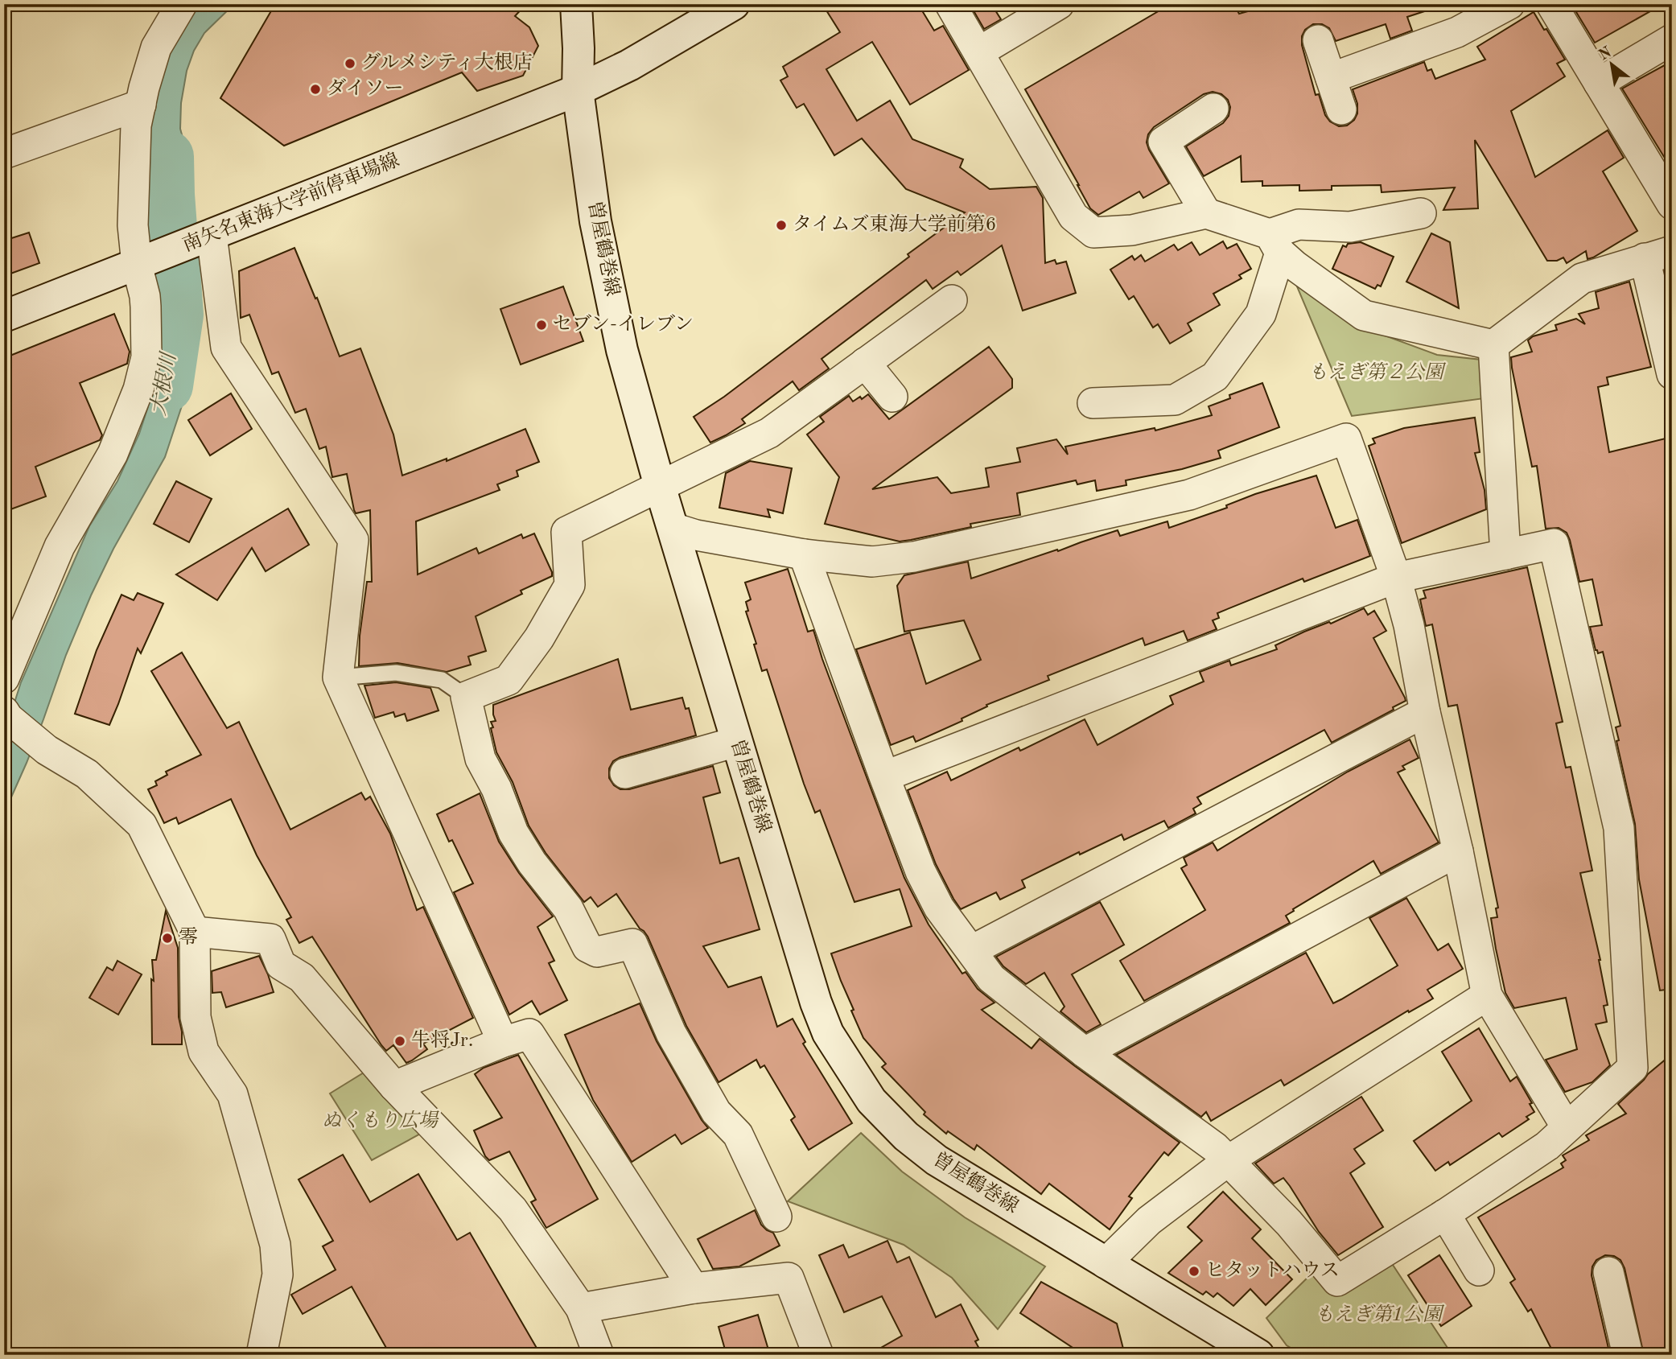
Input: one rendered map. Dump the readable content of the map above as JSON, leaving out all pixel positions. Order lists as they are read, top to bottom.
{
  "streets": {
    "main road": ["南矢名東海大学前停車場線", "曽屋鶴巻線"]
  },
  "crossings": [
    ["南矢名東海大学前停車場線", "曽屋鶴巻線"]
  ],
  "water": ["大根川"],
  "parks": ["もえぎ第２公園", "ぬくもり広場", "もえぎ第1公園"],
  "places": [
    "グルメシティ大根店",
    "ダイソー",
    "タイムズ東海大学前第6",
    "セブン-イレブン",
    "零",
    "牛将Jr.",
    "ヒタットハウス"
  ],
  "north": "top left"
}
